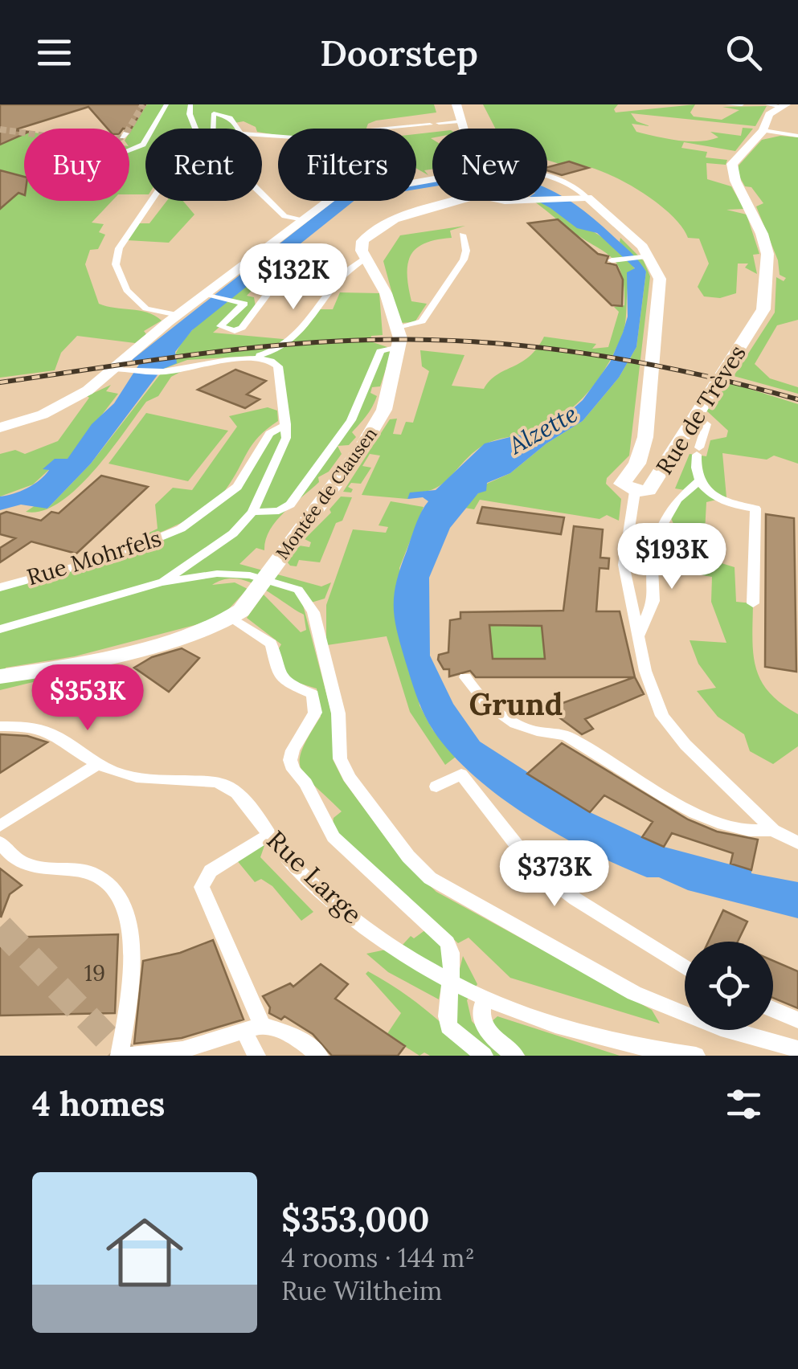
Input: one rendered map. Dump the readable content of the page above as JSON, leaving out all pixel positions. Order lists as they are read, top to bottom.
{
  "streets": {
    "main road": ["Rue de Trèves", "Montée de Clausen"],
    "street": ["Rue Mohrfels", "Rue Large"]
  },
  "districts": ["Grund"],
  "water": ["Alzette"],
  "house_numbers": ["19"],
  "page": {
    "header": "Doorstep",
    "chip": [
      "Buy",
      "Rent",
      "Filters",
      "New"
    ],
    "price": [
      "$132K",
      "$193K",
      "$353K",
      "$373K"
    ],
    "heading": "4 homes",
    "list": [
      {
        "name": "$353,000",
        "note": "4 rooms · 144 m² · Rue Wiltheim"
      }
    ]
  }
}
